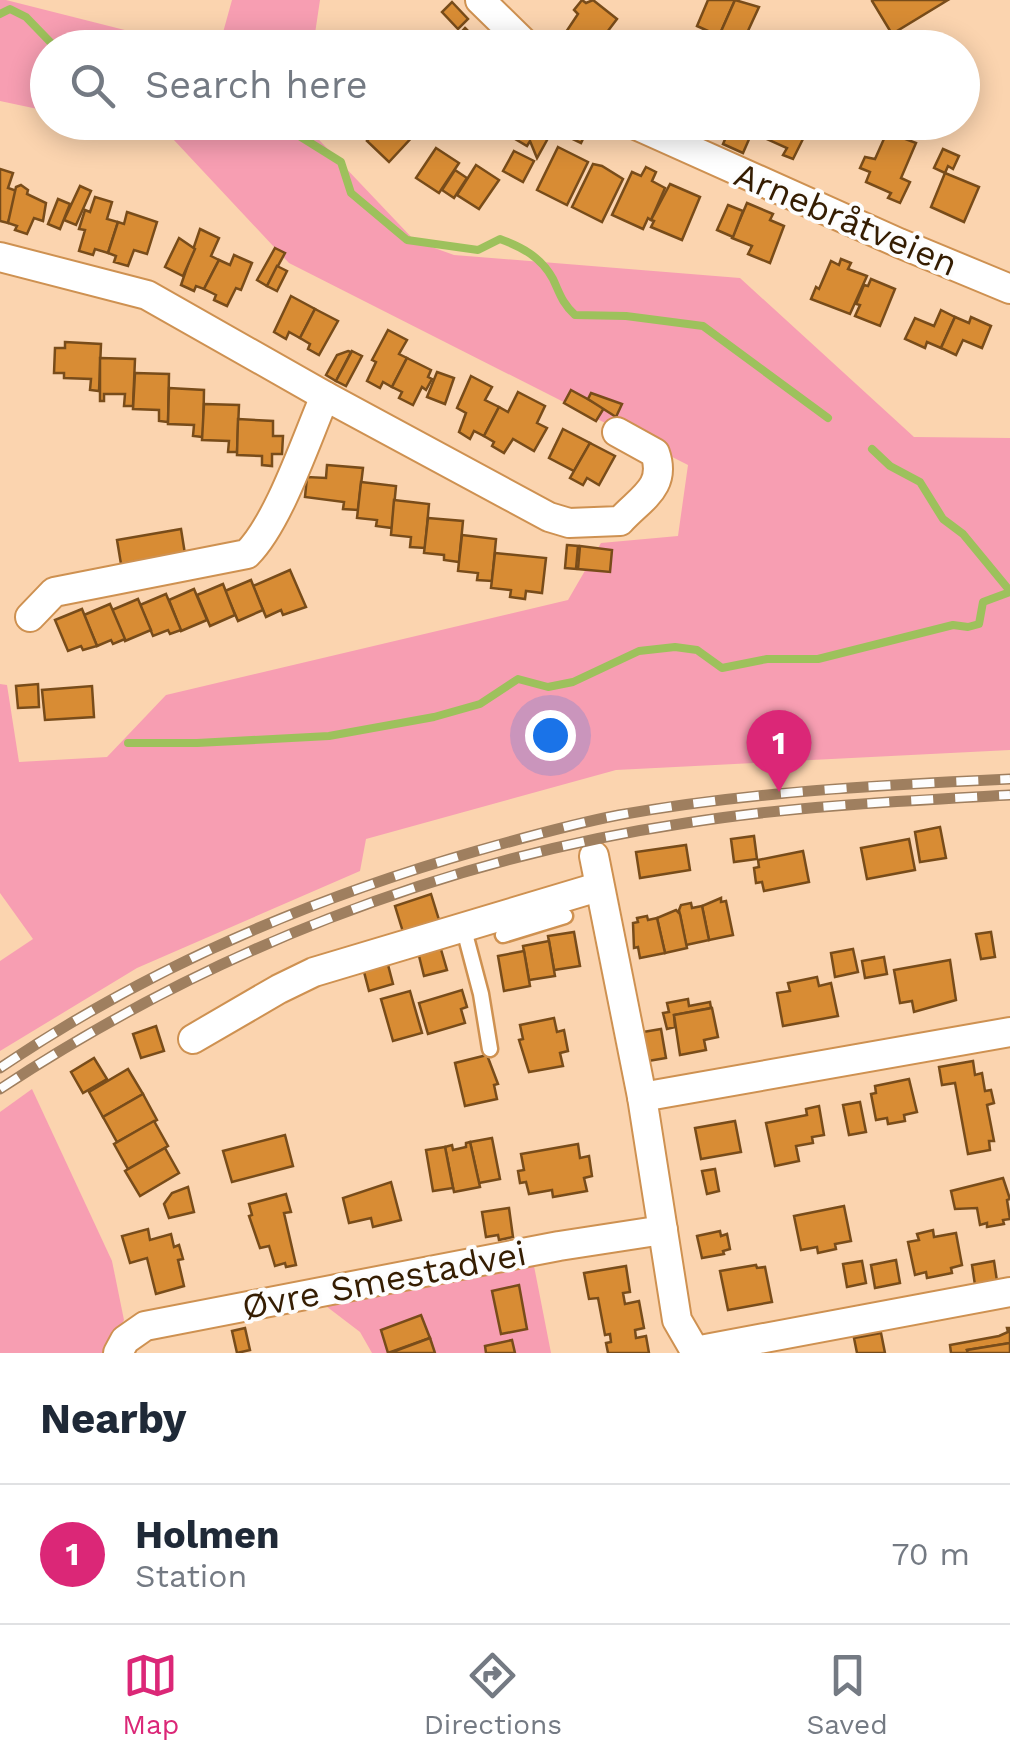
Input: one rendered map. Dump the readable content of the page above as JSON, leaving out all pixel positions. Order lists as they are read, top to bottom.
{
  "streets": {
    "street": ["Arnebråtveien", "Øvre Smestadvei"]
  },
  "page": {
    "search": "Search here",
    "pins": "1",
    "heading": "Nearby",
    "list": [
      {
        "mark": "1",
        "name": "Holmen",
        "note": "Station",
        "value": "70 m"
      }
    ],
    "nav": ["Map", "Directions", "Saved"]
  }
}
